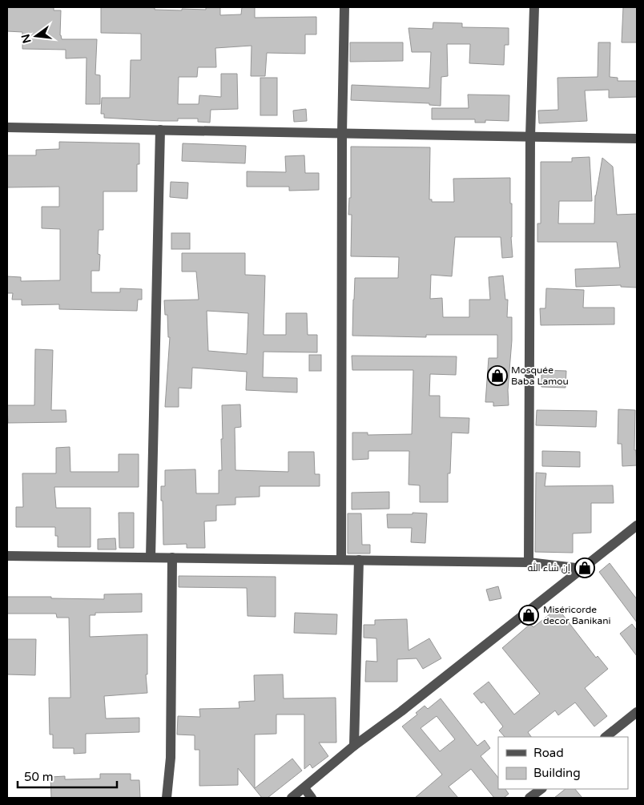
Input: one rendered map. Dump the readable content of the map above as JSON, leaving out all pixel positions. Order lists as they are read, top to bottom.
{
  "places": {
    "shop": ["Mosquée Baba Lamou", "إن شاء الله", "Miséricorde decor Banikani"]
  },
  "legend": ["Road", "Building"],
  "scale_bar": "50 m",
  "north": "left"
}
